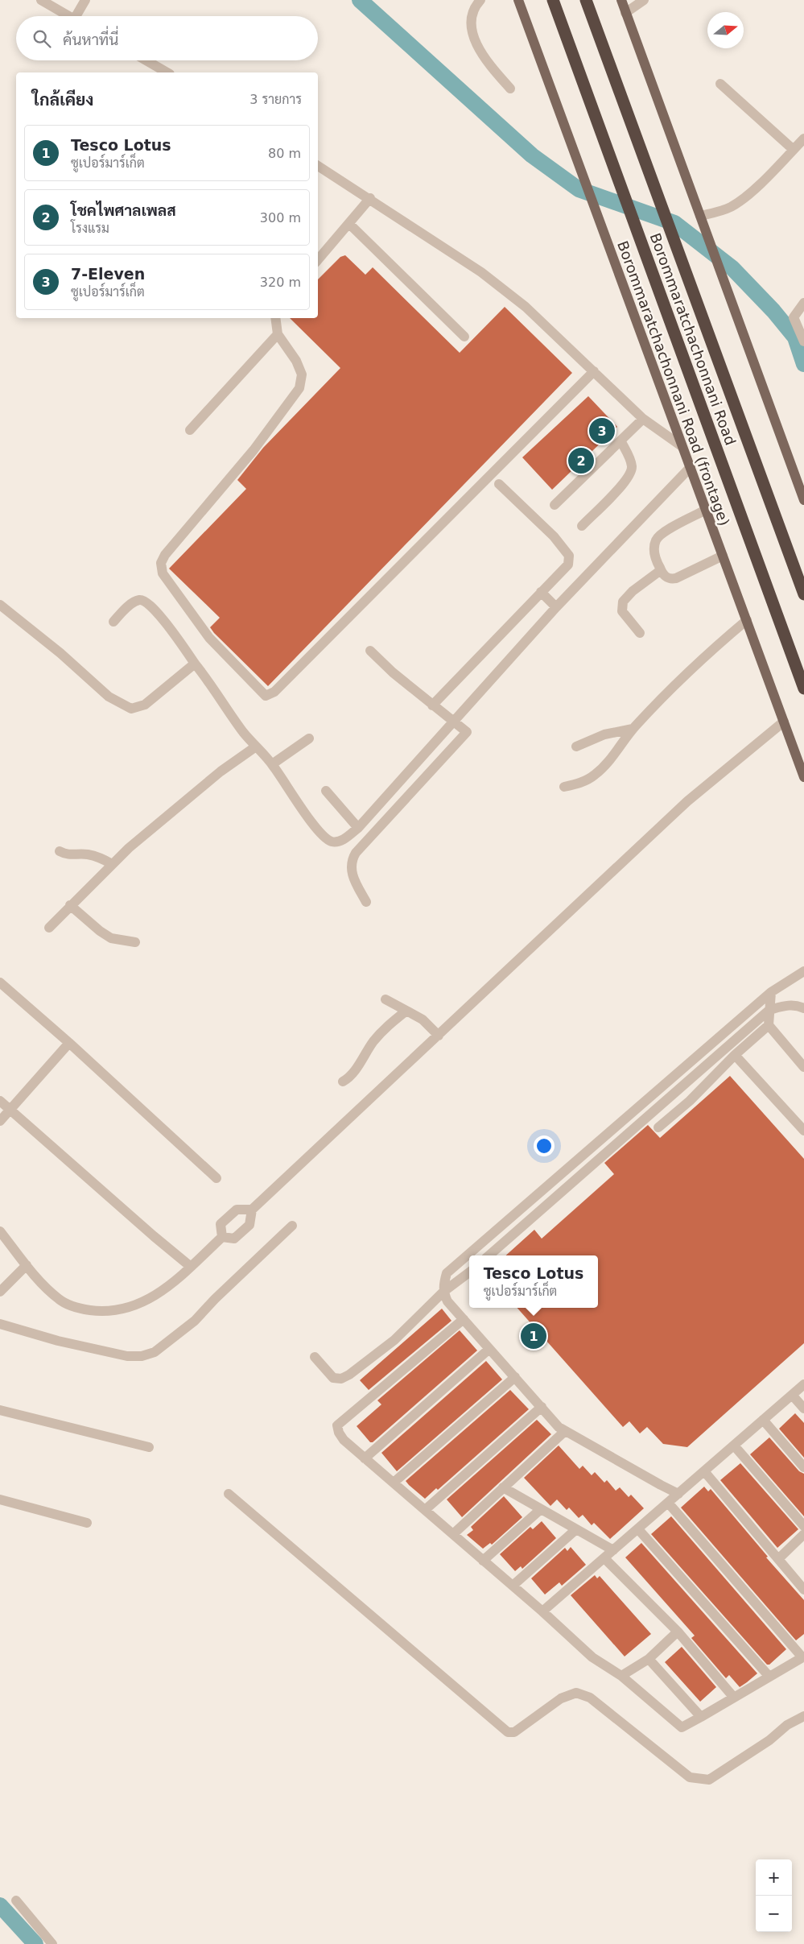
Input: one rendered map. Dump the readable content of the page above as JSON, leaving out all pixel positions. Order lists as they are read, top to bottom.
{
  "streets": {
    "highway": ["Borommaratchachonnani Road"],
    "main road": ["Borommaratchachonnani Road (frontage)"]
  },
  "north": "right",
  "page": {
    "search": "ค้นหาที่นี่",
    "heading": ["ใกล้เคียง", "3 รายการ"],
    "list": [
      {
        "mark": "1",
        "name": "Tesco Lotus",
        "note": "ซูเปอร์มาร์เก็ต",
        "value": "80 m"
      },
      {
        "mark": "2",
        "name": "โชคไพศาลเพลส",
        "note": "โรงแรม",
        "value": "300 m"
      },
      {
        "mark": "3",
        "name": "7-Eleven",
        "note": "ซูเปอร์มาร์เก็ต",
        "value": "320 m"
      }
    ],
    "pins": ["3", "2", "1"],
    "popup": ["Tesco Lotus", "ซูเปอร์มาร์เก็ต"],
    "map_buttons": ["+", "−"]
  }
}
